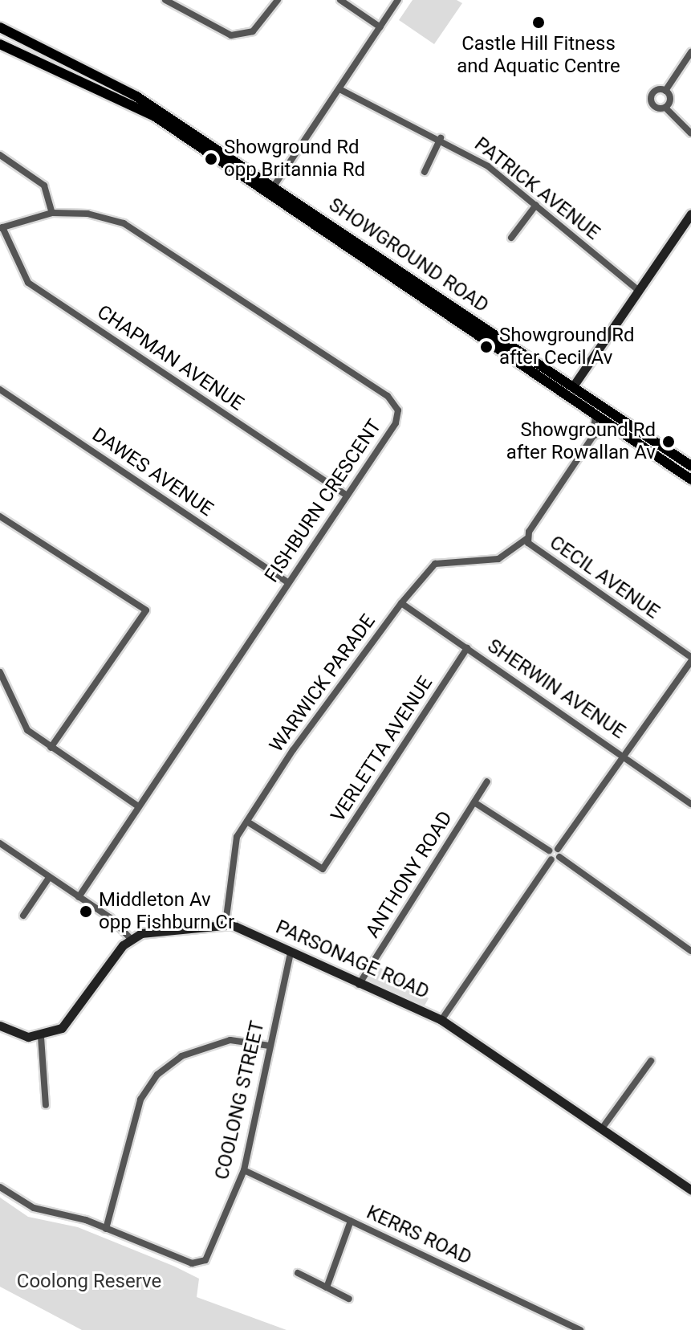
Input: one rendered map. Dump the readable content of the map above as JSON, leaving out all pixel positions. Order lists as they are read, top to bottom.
{
  "streets": {
    "main road": ["SHOWGROUND ROAD"],
    "street": [
      "PATRICK AVENUE",
      "CHAPMAN AVENUE",
      "DAWES AVENUE",
      "FISHBURN CRESCENT",
      "CECIL AVENUE",
      "WARWICK PARADE",
      "SHERWIN AVENUE",
      "VERLETTA AVENUE",
      "ANTHONY ROAD",
      "PARSONAGE ROAD",
      "COOLONG STREET",
      "KERRS ROAD"
    ]
  },
  "crossings": [
    ["SHOWGROUND ROAD", "CECIL AVENUE"],
    ["CHAPMAN AVENUE", "FISHBURN CRESCENT"],
    ["DAWES AVENUE", "FISHBURN CRESCENT"],
    ["CECIL AVENUE", "WARWICK PARADE"],
    ["WARWICK PARADE", "SHERWIN AVENUE"],
    ["WARWICK PARADE", "PARSONAGE ROAD"],
    ["SHERWIN AVENUE", "VERLETTA AVENUE"],
    ["ANTHONY ROAD", "PARSONAGE ROAD"],
    ["PARSONAGE ROAD", "COOLONG STREET"],
    ["COOLONG STREET", "KERRS ROAD"]
  ],
  "parks": ["Coolong Reserve"],
  "places": [
    "Castle Hill Fitness and Aquatic Centre",
    "Showground Rd opp Britannia Rd",
    "Showground Rd after Cecil Av",
    "Showground Rd after Rowallan Av",
    "Middleton Av opp Fishburn Cr"
  ]
}
